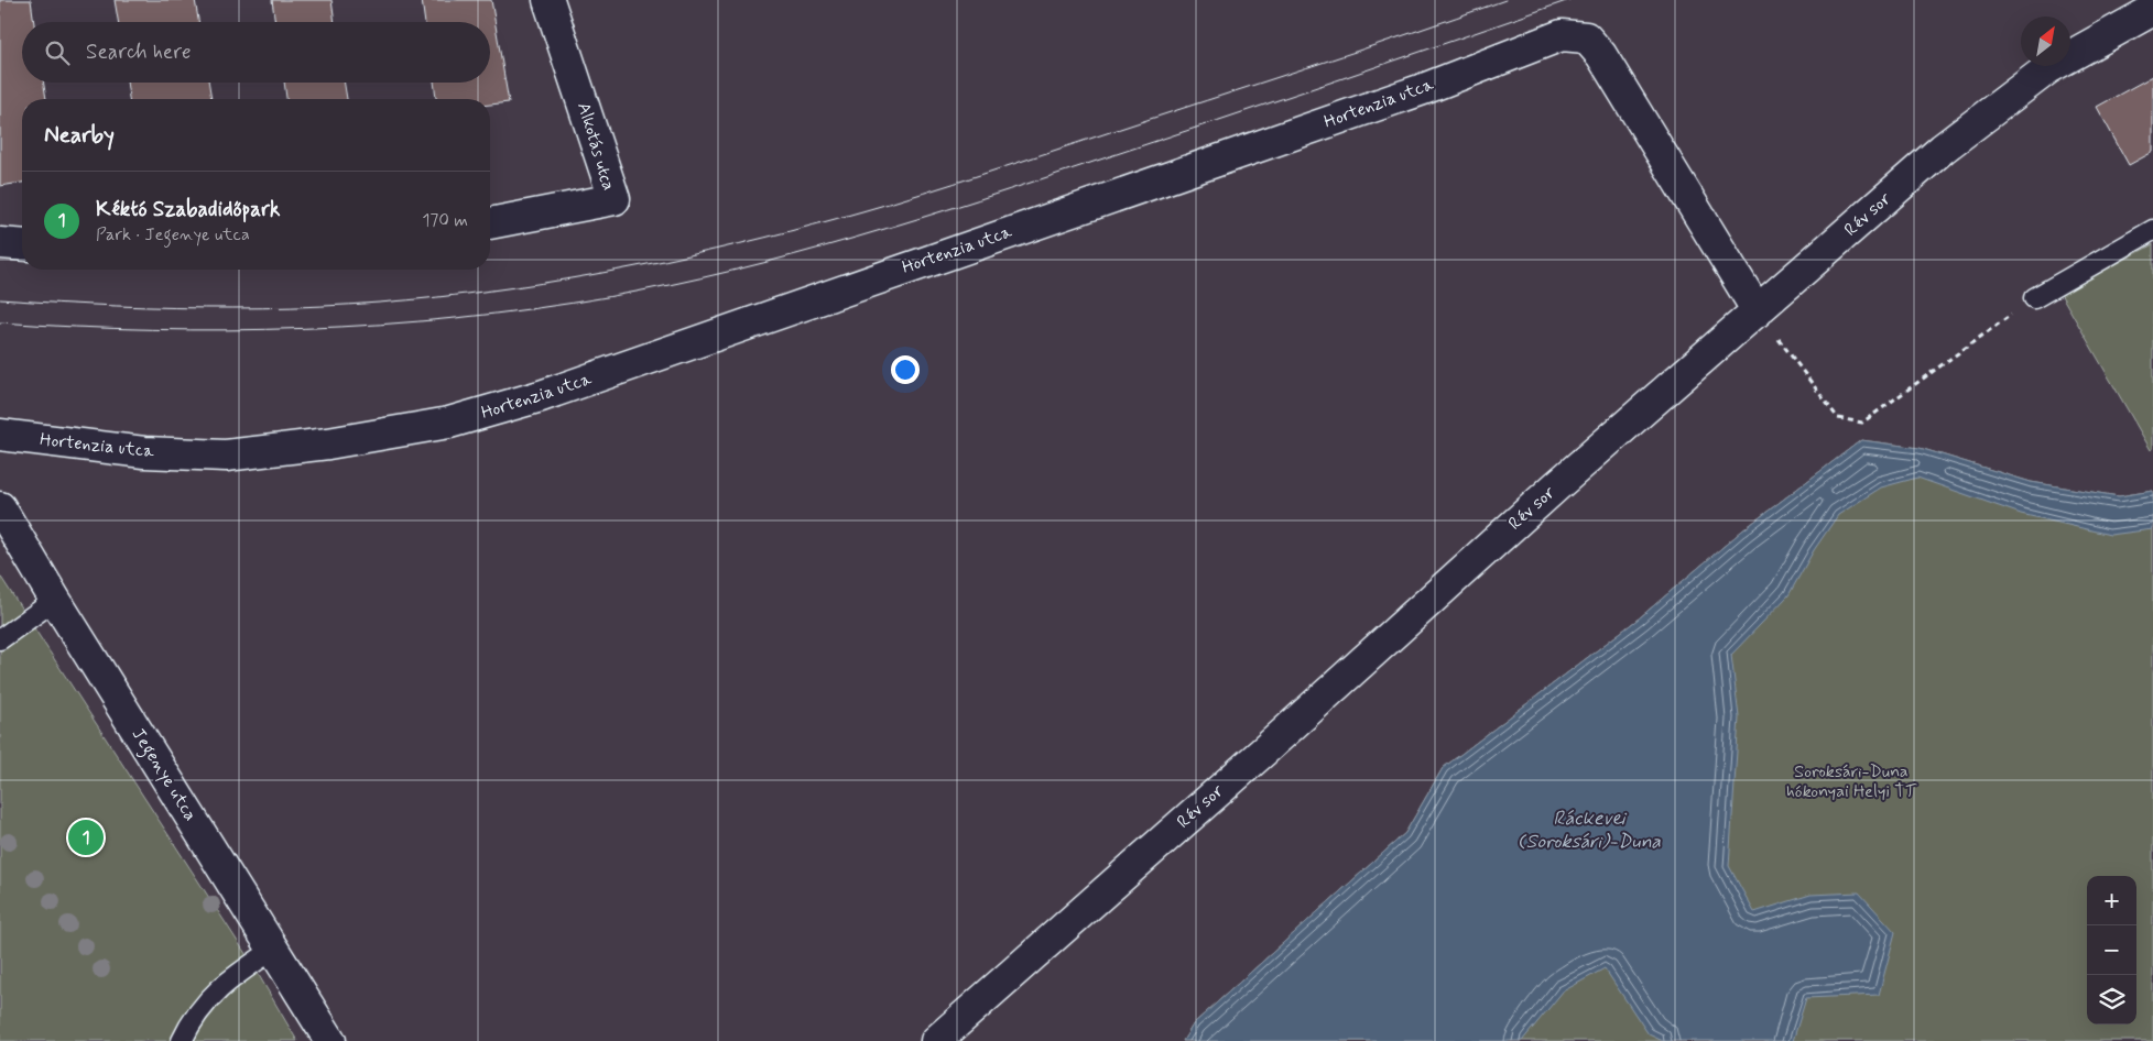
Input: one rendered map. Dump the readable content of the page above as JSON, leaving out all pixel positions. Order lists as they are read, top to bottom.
{
  "streets": {
    "street": [
      "Hortenzia utca",
      "Alkotás utca",
      "Rév sor",
      "Jegenye utca"
    ]
  },
  "crossings": [
    ["Hortenzia utca", "Rév sor"]
  ],
  "water": ["Ráckevei (Soroksári)-Duna"],
  "parks": ["Soroksári-Duna hókonyai Helyi TT"],
  "north": "top right",
  "page": {
    "search": "Search here",
    "heading": "Nearby",
    "list": [
      {
        "mark": "1",
        "name": "Kéktó Szabadidőpark",
        "note": "Park · Jegenye utca",
        "value": "170 m"
      }
    ],
    "pins": "1",
    "map_buttons": ["+", "−"]
  }
}
